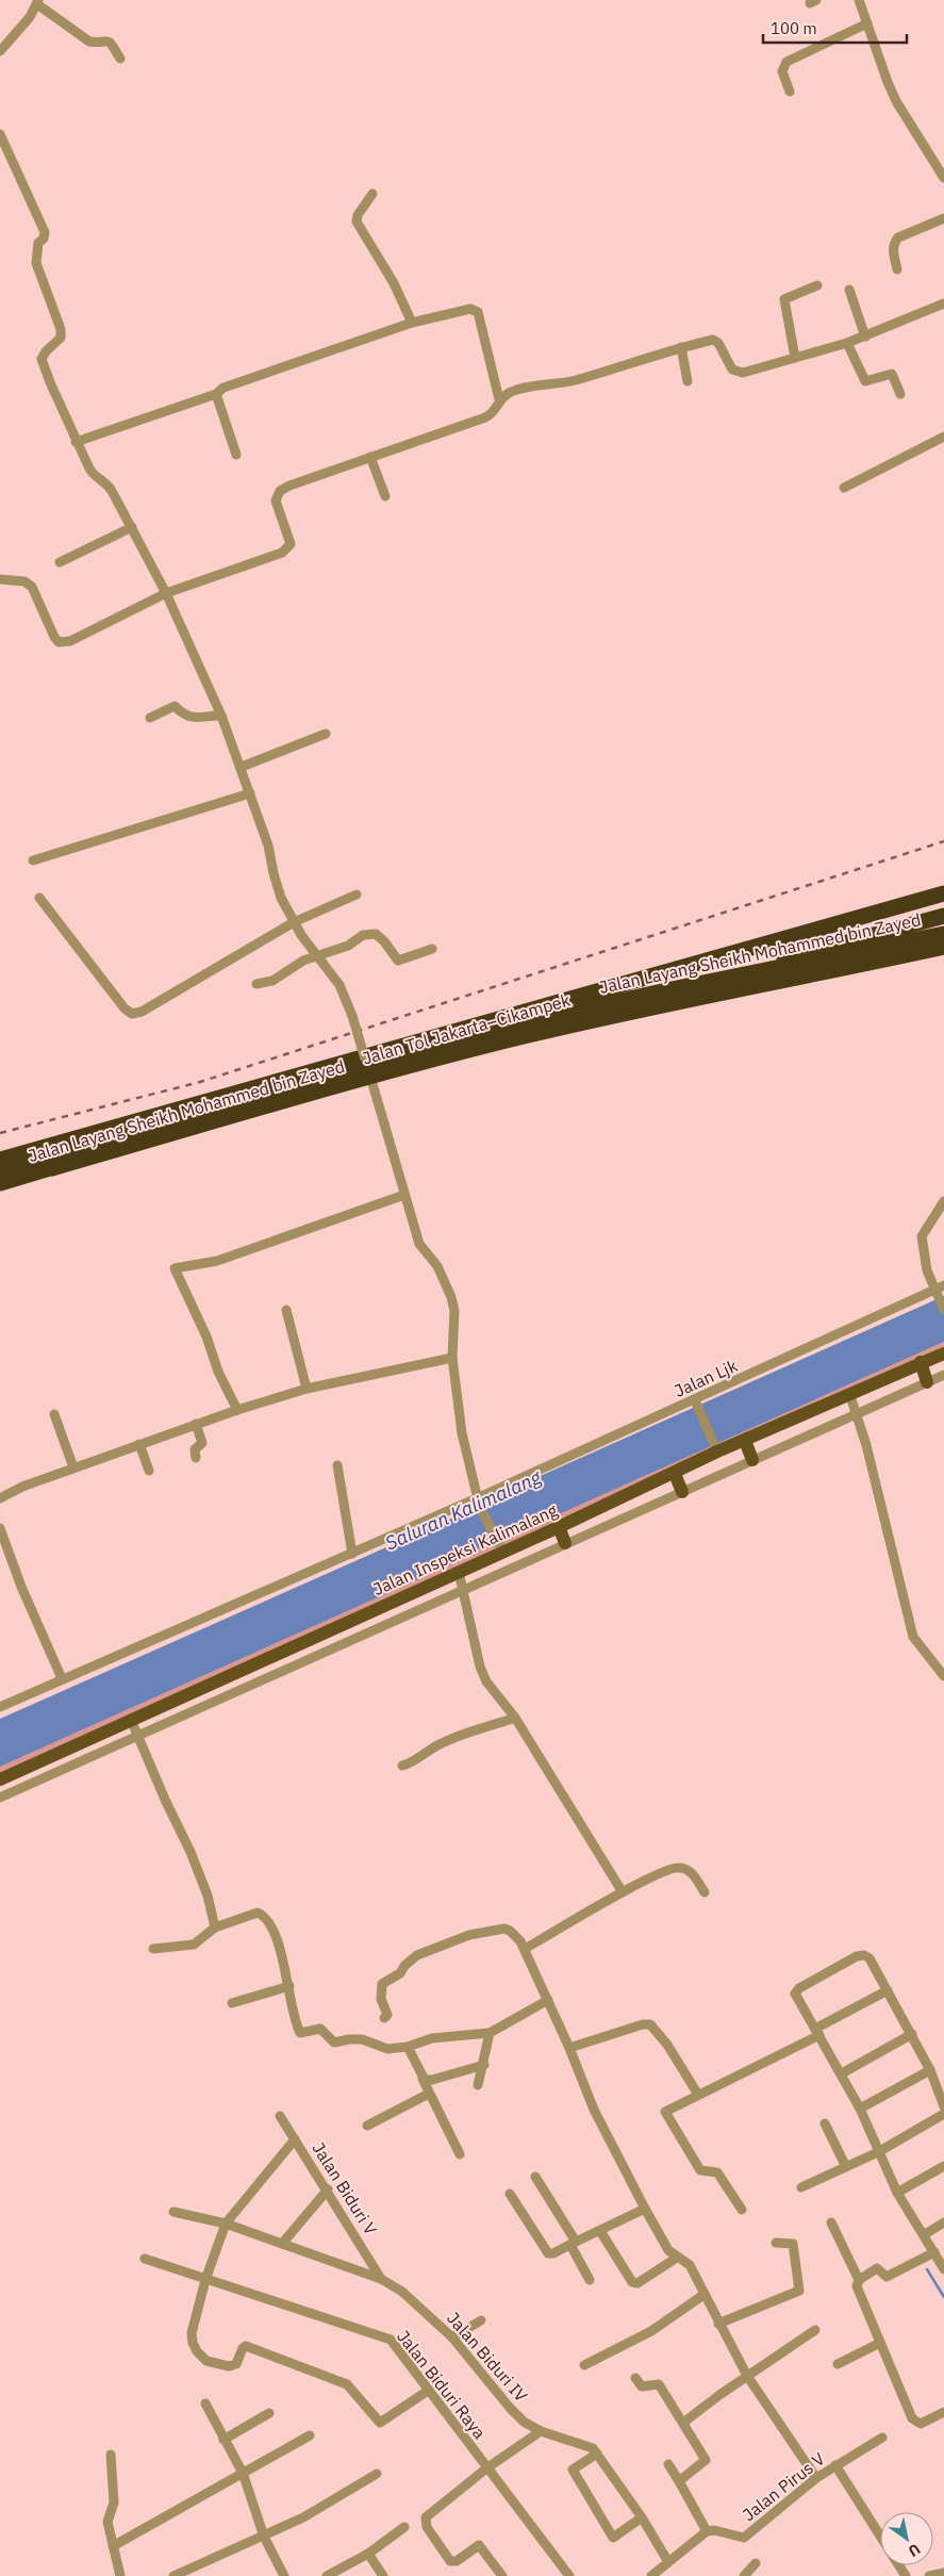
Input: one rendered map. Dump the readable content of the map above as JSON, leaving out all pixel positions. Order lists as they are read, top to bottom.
{
  "streets": {
    "highway": ["Jalan Layang Sheikh Mohammed bin Zayed", "Jalan Tol Jakarta–Cikampek"],
    "main road": ["Jalan Inspeksi Kalimalang"],
    "street": [
      "Jalan Ljk",
      "Jalan Biduri V",
      "Jalan Biduri IV",
      "Jalan Biduri Raya",
      "Jalan Pirus V"
    ]
  },
  "crossings": [
    ["Jalan Layang Sheikh Mohammed bin Zayed", "Jalan Tol Jakarta–Cikampek"],
    ["Jalan Biduri V", "Jalan Biduri IV"]
  ],
  "water": ["Saluran Kalimalang"],
  "scale_bar": "100 m",
  "north": "bottom right"
}
